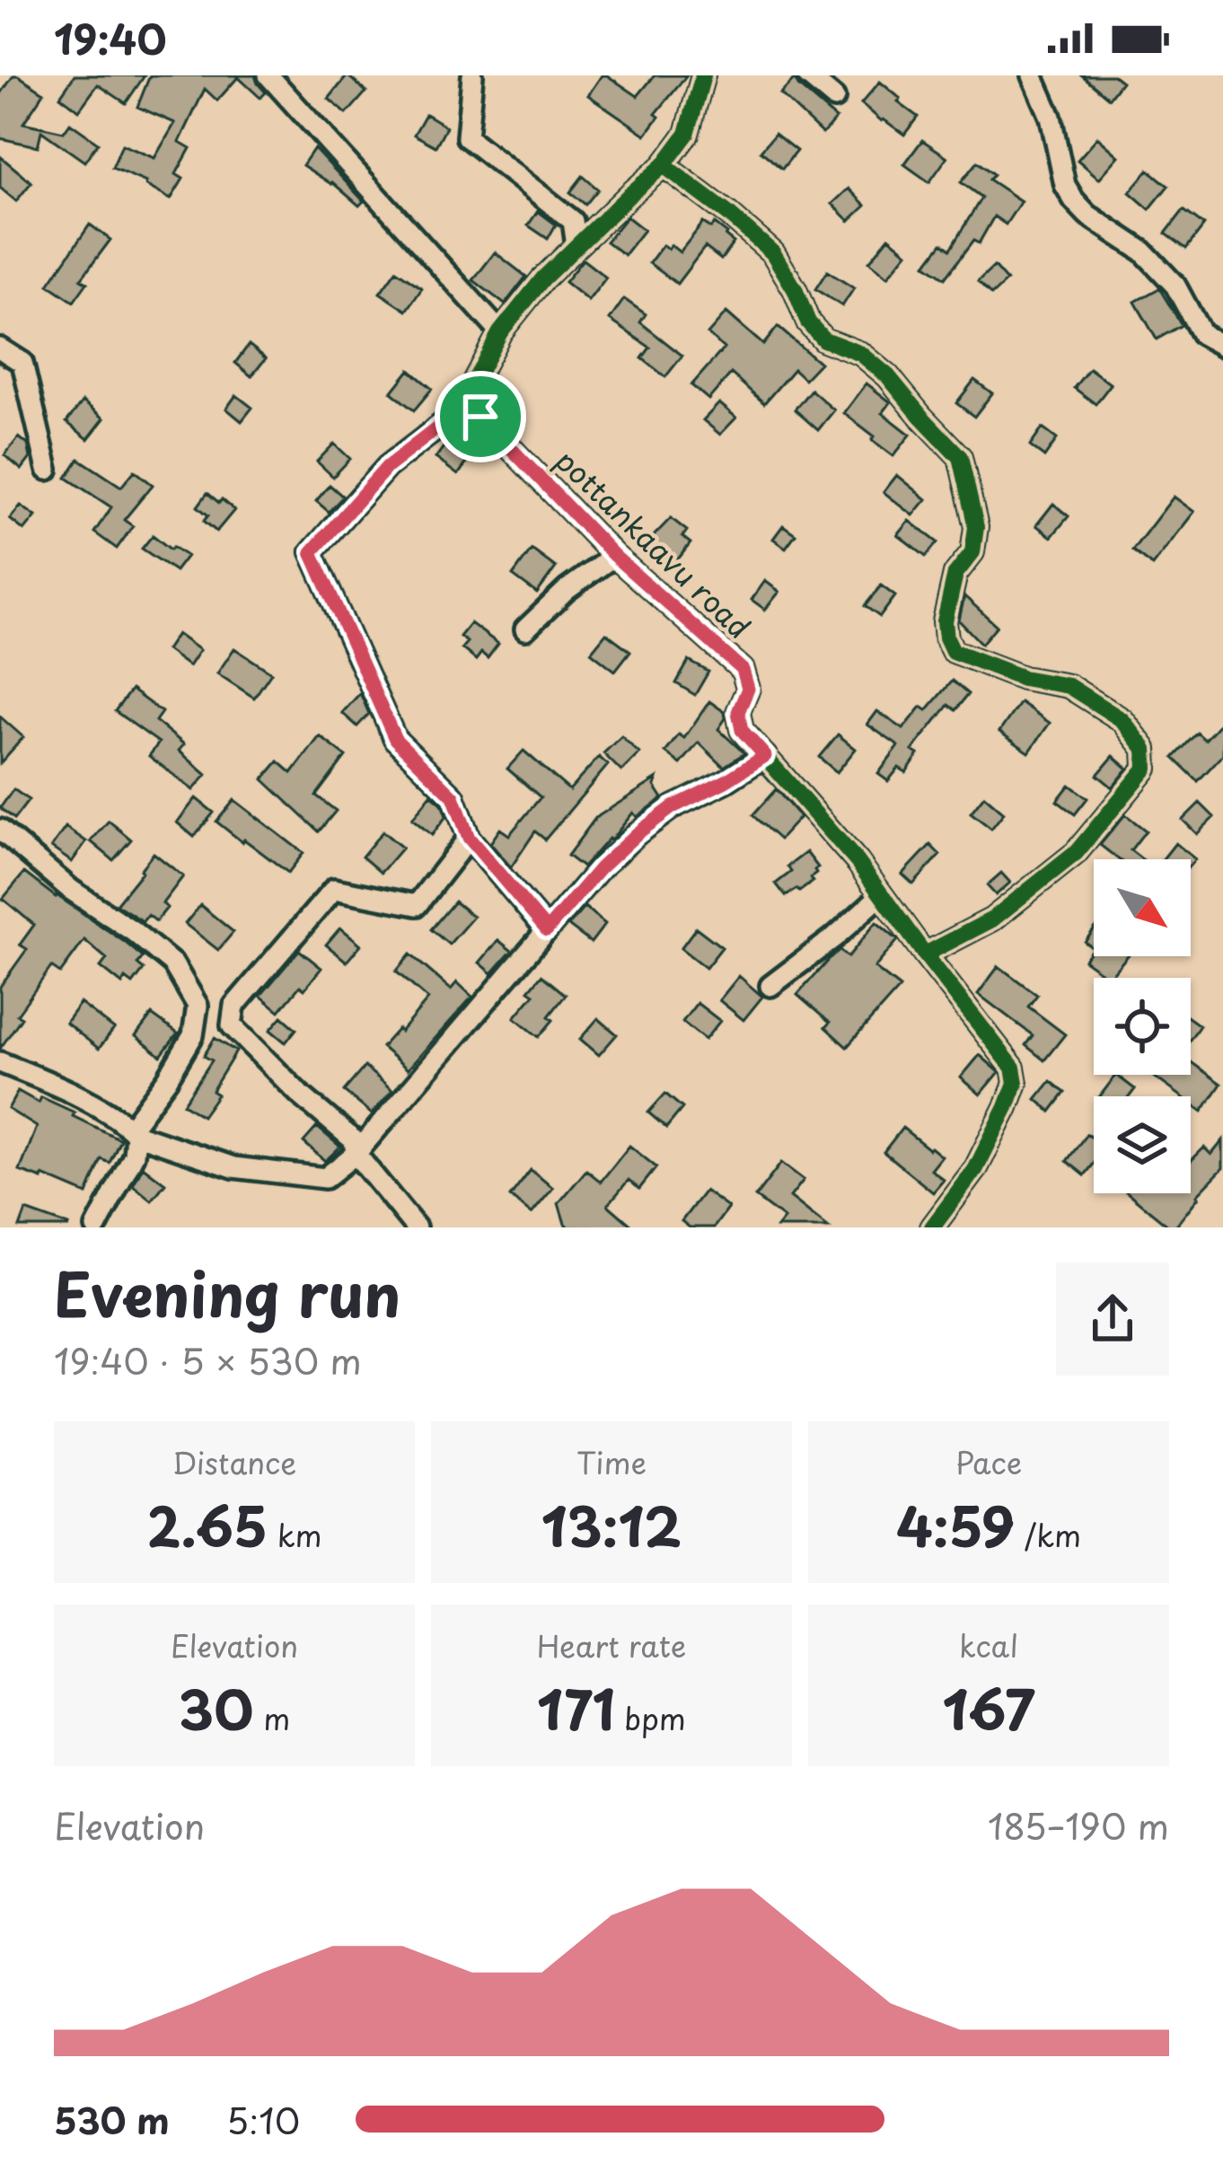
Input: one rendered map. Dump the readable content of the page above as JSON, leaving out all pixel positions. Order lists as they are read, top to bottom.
{
  "streets": {
    "street": ["pottankaavu road"]
  },
  "north": "bottom right",
  "page": {
    "status": "19:40",
    "heading": ["Evening run", "19:40 · 5 × 530 m"],
    "stats": [
      ["Distance", "2.65 km"],
      ["Time", "13:12"],
      ["Pace", "4:59 /km"],
      ["Elevation", "30 m"],
      ["Heart rate", "171 bpm"],
      ["kcal", "167"]
    ],
    "chart": ["Elevation", "185–190 m"],
    "list": [
      {
        "name": "530 m",
        "note": "5:10"
      }
    ]
  }
}
